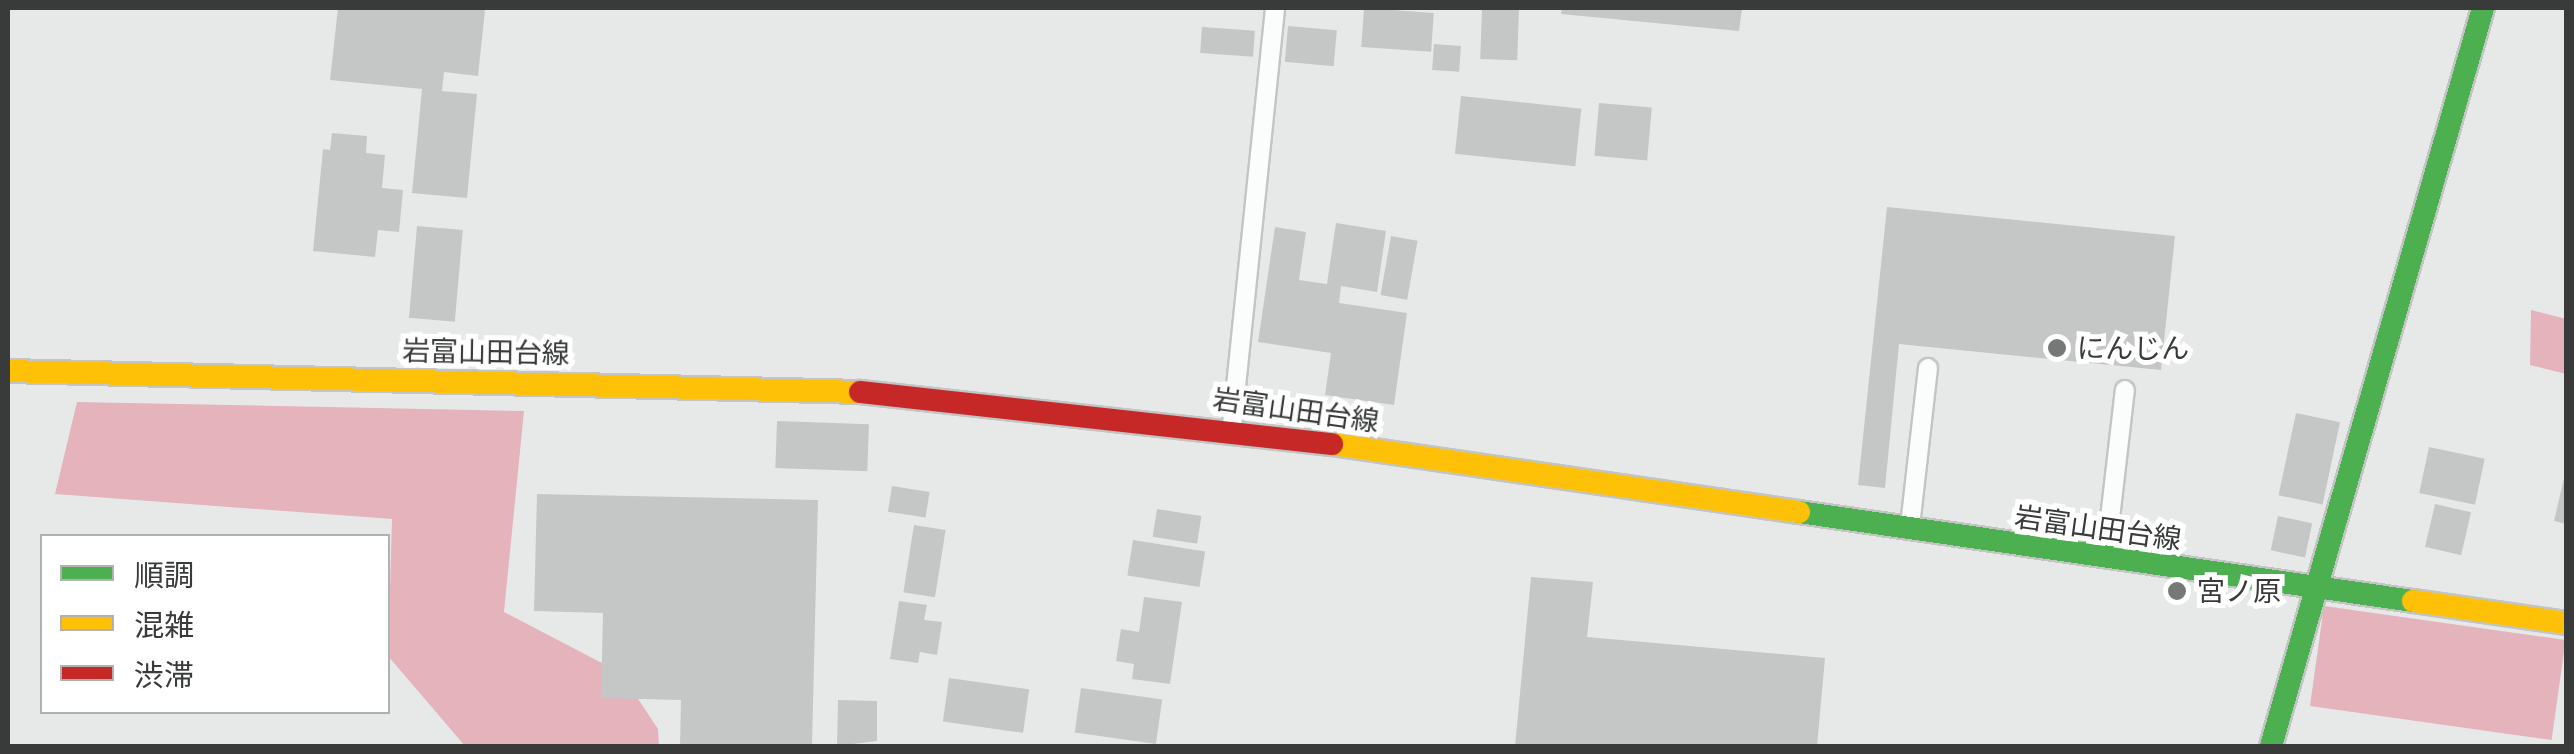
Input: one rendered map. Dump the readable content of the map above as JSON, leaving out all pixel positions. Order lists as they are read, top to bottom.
{
  "streets": {
    "main road": ["岩富山田台線"]
  },
  "places": ["にんじん", "宮ノ原"],
  "legend": ["順調", "混雑", "渋滞"]
}
